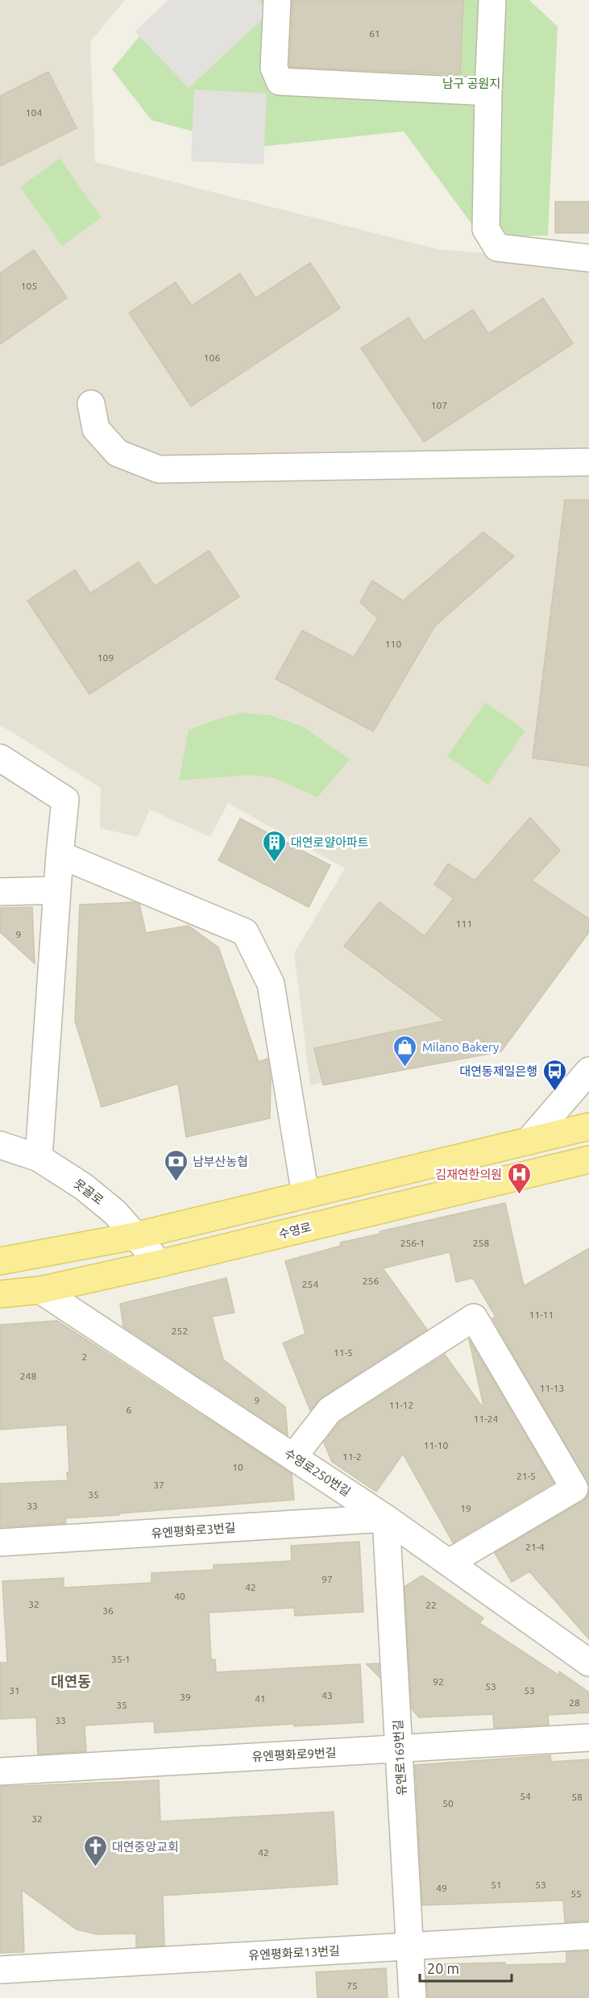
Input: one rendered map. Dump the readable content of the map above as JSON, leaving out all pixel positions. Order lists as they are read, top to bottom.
{
  "streets": {
    "main road": ["수영로"],
    "street": [
      "못골로",
      "수영로250번길",
      "유엔평화로3번길",
      "유엔평화로9번길",
      "유엔로169번길",
      "유엔평화로13번길"
    ]
  },
  "crossings": [
    ["못골로", "수영로"],
    ["수영로", "수영로250번길"],
    ["수영로250번길", "유엔평화로3번길"],
    ["수영로250번길", "유엔로169번길"],
    ["유엔평화로3번길", "유엔로169번길"],
    ["유엔평화로9번길", "유엔로169번길"],
    ["유엔로169번길", "유엔평화로13번길"]
  ],
  "districts": ["대연동"],
  "parks": ["남구 공원지"],
  "places": {
    "building": ["대연로얄아파트"],
    "shop": ["Milano Bakery"],
    "bus stop": ["대연동제일은행"],
    "bank": ["남부산농협"],
    "hospital": ["김재연한의원"],
    "church": ["대연중앙교회"]
  },
  "house_numbers": [
    "61",
    "104",
    "105",
    "106",
    "107",
    "110",
    "109",
    "111",
    "9",
    "256-1",
    "258",
    "256",
    "254",
    "11-11",
    "252",
    "11-5",
    "2",
    "248",
    "11-13",
    "9",
    "11-12",
    "6",
    "11-24",
    "11-10",
    "11-2",
    "10",
    "21-5",
    "37",
    "35",
    "33",
    "19",
    "21-4",
    "97",
    "42",
    "40",
    "32",
    "22",
    "36",
    "35-1",
    "92",
    "53",
    "31",
    "53",
    "43",
    "39",
    "41",
    "28",
    "35",
    "33",
    "54",
    "58",
    "50",
    "32",
    "42",
    "51",
    "53",
    "49",
    "55",
    "75"
  ],
  "scale_bar": "20 m"
}
